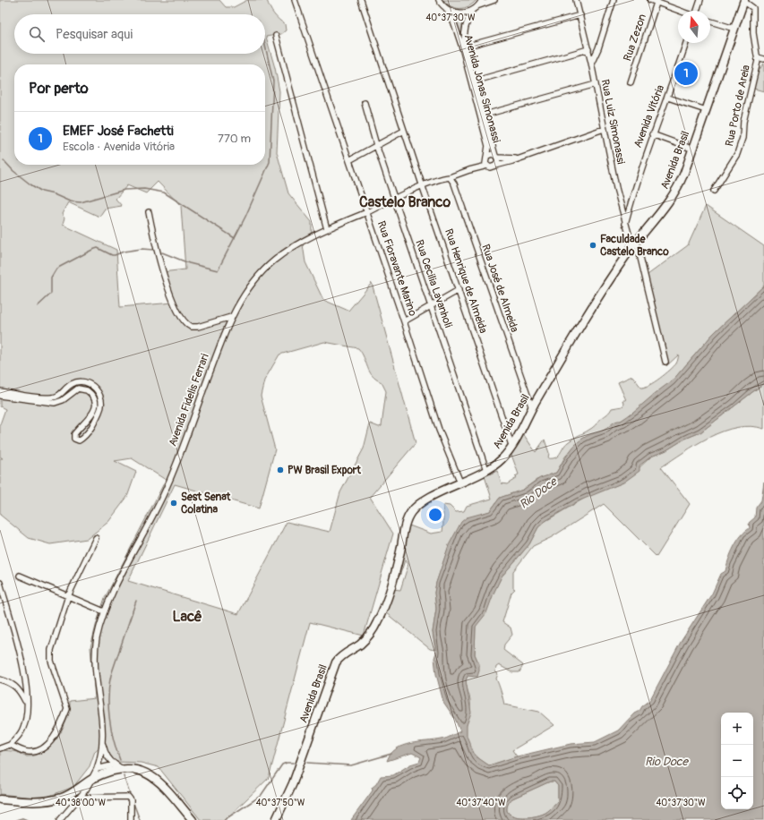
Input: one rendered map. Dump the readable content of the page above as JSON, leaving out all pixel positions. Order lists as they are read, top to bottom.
{
  "streets": {
    "main road": ["Avenida Brasil"],
    "street": [
      "Rua Zezon",
      "Avenida Jonas Simonassi",
      "Rua Porto de Areia",
      "Avenida Vitória",
      "Rua Luiz Simonassi",
      "Rua Fioravante Marino",
      "Rua Henrique de Almeida",
      "Rua Cecilia Lavanholi",
      "Rua José de Almeida",
      "Avenida Fidelis Ferrari"
    ]
  },
  "crossings": [
    ["Avenida Jonas Simonassi", "Avenida Fidelis Ferrari"],
    ["Rua Porto de Areia", "Avenida Brasil"],
    ["Avenida Vitória", "Rua Luiz Simonassi"],
    ["Rua Luiz Simonassi", "Avenida Brasil"],
    ["Avenida Brasil", "Rua Fioravante Marino"],
    ["Avenida Brasil", "Rua Henrique de Almeida"],
    ["Avenida Brasil", "Rua Cecilia Lavanholi"],
    ["Avenida Brasil", "Rua José de Almeida"],
    ["Rua Fioravante Marino", "Avenida Fidelis Ferrari"],
    ["Rua Henrique de Almeida", "Avenida Fidelis Ferrari"],
    ["Rua Cecilia Lavanholi", "Avenida Fidelis Ferrari"],
    ["Rua José de Almeida", "Avenida Fidelis Ferrari"]
  ],
  "districts": ["Castelo Branco", "Lacê"],
  "water": ["Rio Doce"],
  "places": ["Faculdade Castelo Branco", "PW Brasil Export", "Sest Senat Colatina"],
  "north": "top",
  "page": {
    "search": "Pesquisar aqui",
    "pins": "1",
    "heading": "Por perto",
    "list": [
      {
        "mark": "1",
        "name": "EMEF José Fachetti",
        "note": "Escola · Avenida Vitória",
        "value": "770 m"
      }
    ],
    "map_buttons": ["+", "−"]
  },
  "coordinates": [
    "40°37'30\"W",
    "40°38'00\"W",
    "40°37'50\"W",
    "40°37'40\"W"
  ]
}
